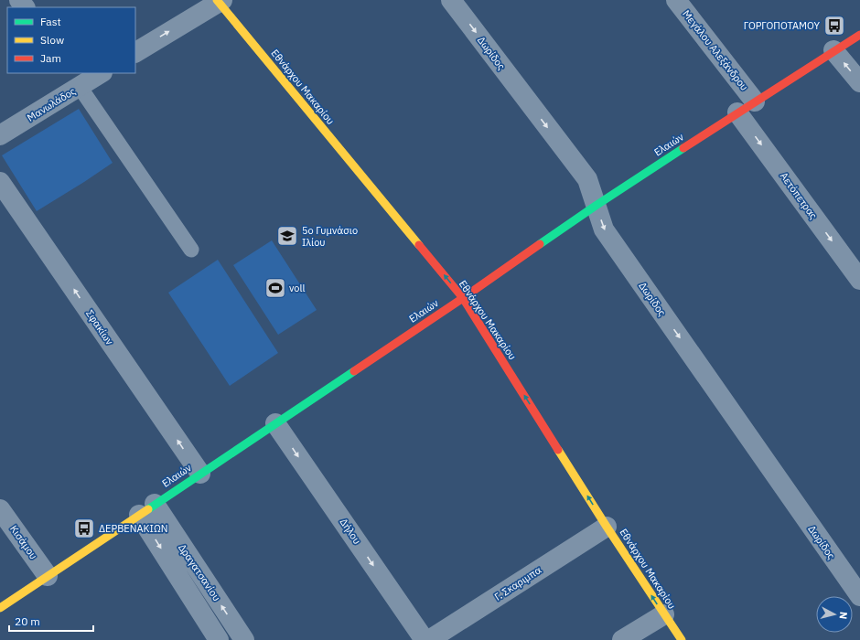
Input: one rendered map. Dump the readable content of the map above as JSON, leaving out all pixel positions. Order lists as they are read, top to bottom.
{
  "streets": {
    "street": [
      "Μεγάλου Αλεξάνδρου",
      "Δωρίδος",
      "Εθνάρχου Μακαρίου",
      "Μανωλάδος",
      "Ελαιών",
      "Αετόπετρας",
      "Σφακίων",
      "Δήλου",
      "Κισάμου",
      "Δραγατσανίου",
      "Γ. Σκαριμπα"
    ]
  },
  "crossings": [
    ["Μεγάλου Αλεξάνδρου", "Ελαιών"],
    ["Δωρίδος", "Ελαιών"],
    ["Εθνάρχου Μακαρίου", "Ελαιών"],
    ["Εθνάρχου Μακαρίου", "Γ. Σκαριμπα"],
    ["Ελαιών", "Αετόπετρας"],
    ["Ελαιών", "Σφακίων"],
    ["Ελαιών", "Δήλου"],
    ["Ελαιών", "Κισάμου"],
    ["Ελαιών", "Δραγατσανίου"]
  ],
  "one_way": [
    "Δωρίδος",
    "Εθνάρχου Μακαρίου",
    "Αετόπετρας",
    "Σφακίων",
    "Δήλου"
  ],
  "places": {
    "bus stop": ["ΓΟΡΓΟΠΟΤΑΜΟΥ", "ΔΕΡΒΕΝΑΚΙΩΝ"],
    "school or university": ["5ο Γυμνάσιο Ιλίου"],
    "sports": ["voll"]
  },
  "legend": ["Fast", "Slow", "Jam"],
  "scale_bar": "20 m",
  "north": "right"
}
